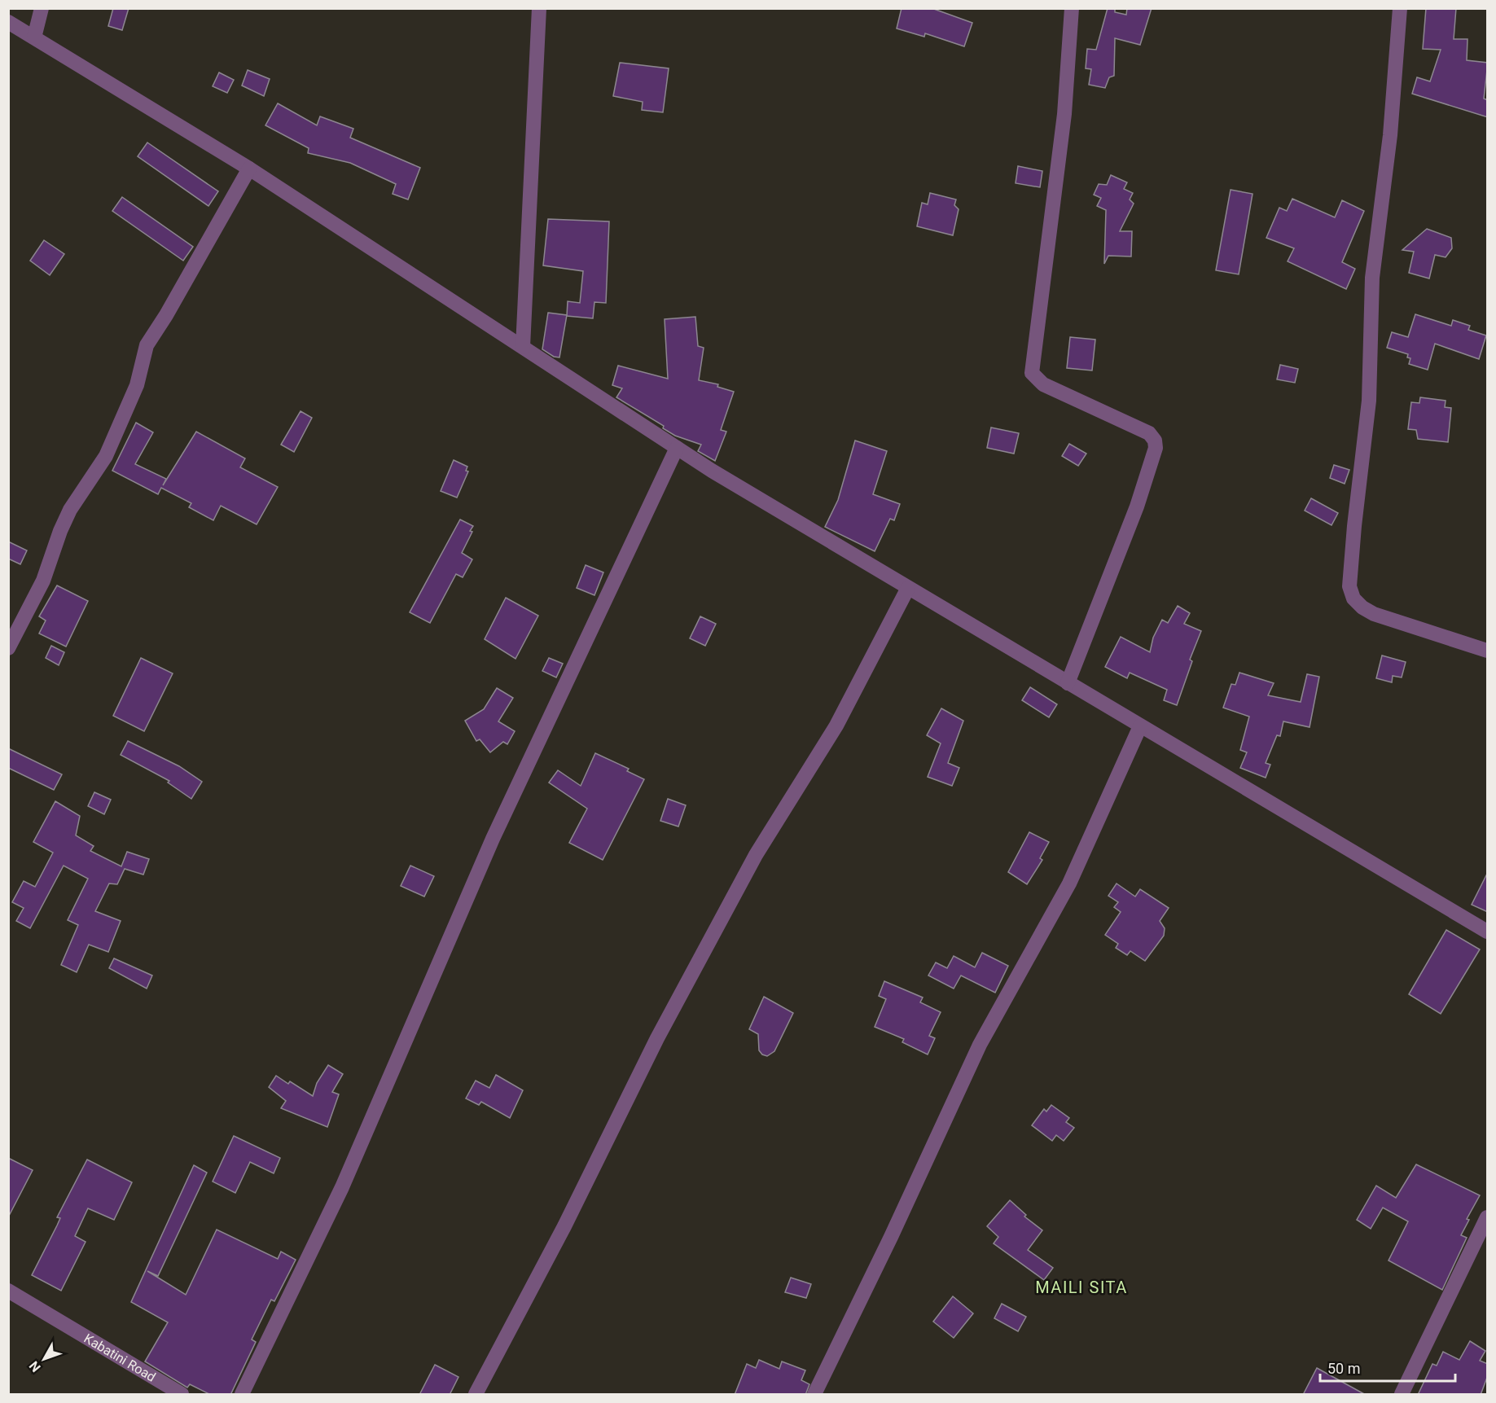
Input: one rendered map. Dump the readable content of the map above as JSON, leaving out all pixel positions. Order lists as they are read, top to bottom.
{
  "streets": {
    "street": ["Kabatini Road"]
  },
  "districts": ["MAILI SITA"],
  "scale_bar": "50 m",
  "north": "bottom left"
}
